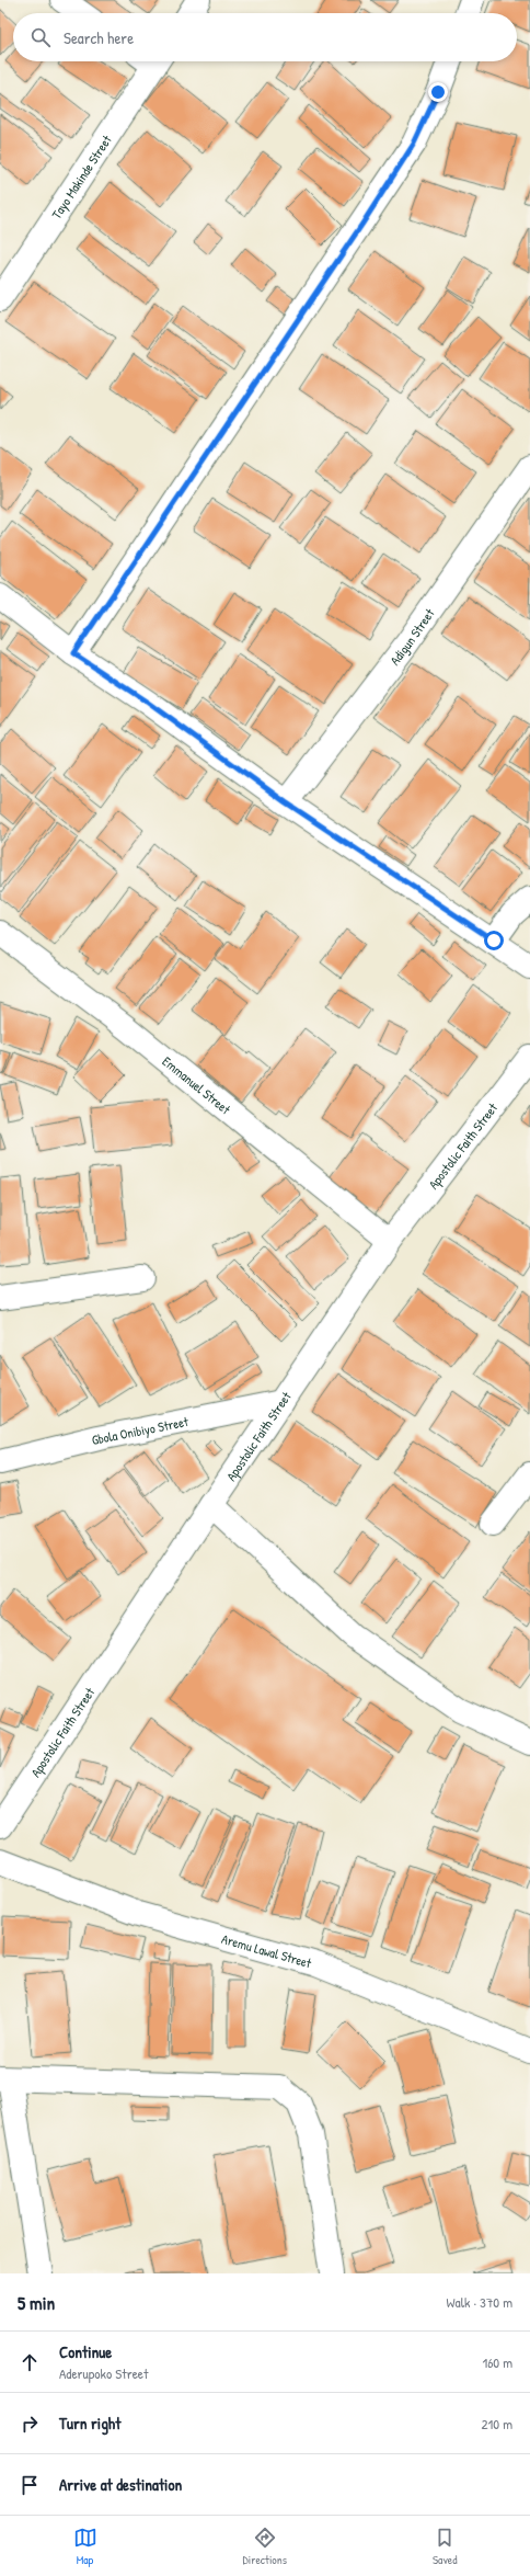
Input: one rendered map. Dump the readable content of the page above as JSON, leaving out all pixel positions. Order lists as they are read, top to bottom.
{
  "streets": {
    "street": [
      "Tayo Makinde Street",
      "Adigun Street",
      "Emmanuel Street",
      "Apostolic Faith Street",
      "Gbola Onibiyo Street",
      "Aremu Lawal Street"
    ]
  },
  "crossings": [
    ["Emmanuel Street", "Apostolic Faith Street"],
    ["Apostolic Faith Street", "Gbola Onibiyo Street"]
  ],
  "page": {
    "search": "Search here",
    "heading": ["5 min", "Walk · 370 m"],
    "list": [
      ["Continue", "Aderupoko Street", "160 m"],
      ["Turn right", "210 m"],
      "Arrive at destination"
    ],
    "nav": ["Map", "Directions", "Saved"]
  }
}
